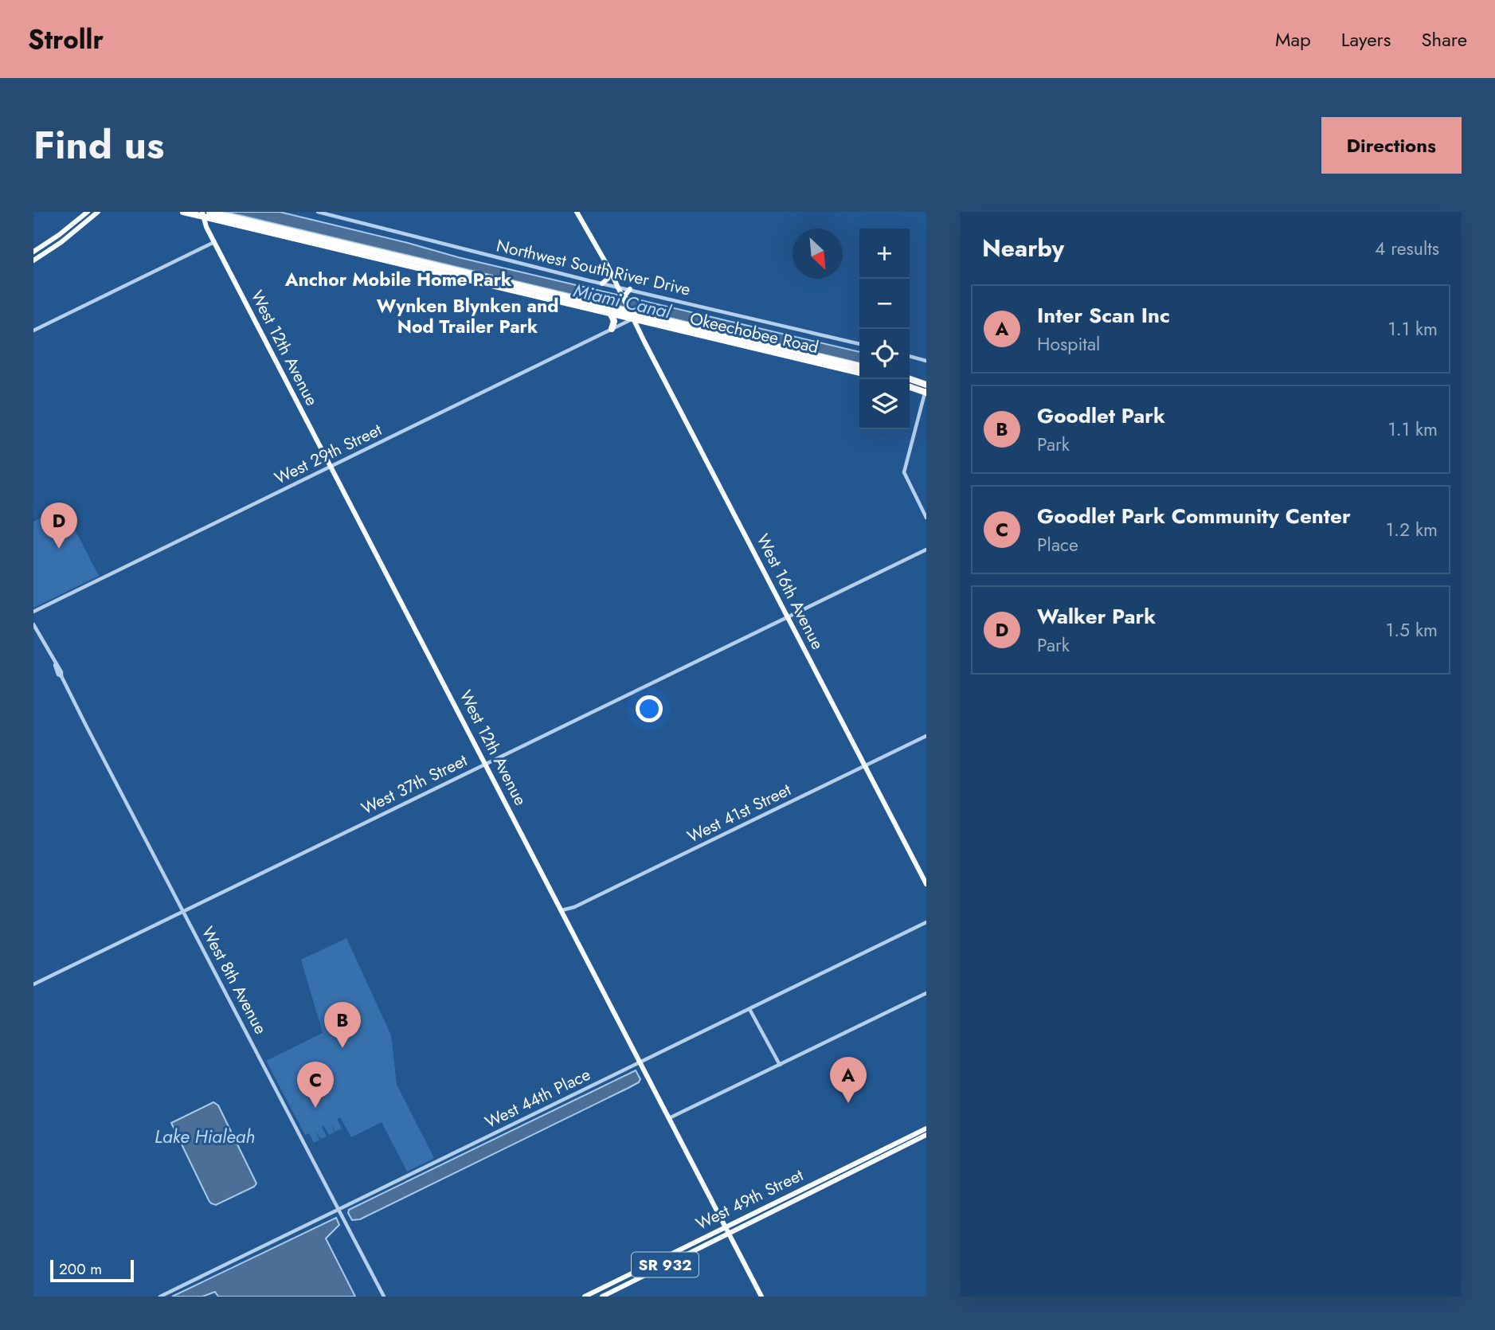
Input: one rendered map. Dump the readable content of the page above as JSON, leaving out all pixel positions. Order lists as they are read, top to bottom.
{
  "streets": {
    "highway": ["Okeechobee Road"],
    "main road": [
      "West 12th Avenue",
      "West 16th Avenue",
      "West 49th Street",
      "SR 932"
    ],
    "street": [
      "Northwest South River Drive",
      "West 29th Street",
      "West 37th Street",
      "West 41st Street",
      "West 8th Avenue",
      "West 44th Place"
    ]
  },
  "crossings": [
    ["Northwest South River Drive", "West 16th Avenue"],
    ["Okeechobee Road", "West 12th Avenue"],
    ["Okeechobee Road", "West 29th Street"],
    ["Okeechobee Road", "West 16th Avenue"],
    ["West 12th Avenue", "West 29th Street"],
    ["West 12th Avenue", "West 37th Street"],
    ["West 12th Avenue", "West 41st Street"],
    ["West 12th Avenue", "West 44th Place"],
    ["West 12th Avenue", "West 49th Street"],
    ["West 29th Street", "West 16th Avenue"],
    ["West 16th Avenue", "West 37th Street"],
    ["West 16th Avenue", "West 41st Street"],
    ["West 37th Street", "West 8th Avenue"],
    ["West 8th Avenue", "West 44th Place"]
  ],
  "districts": ["Anchor Mobile Home Park", "Wynken Blynken and Nod Trailer Park"],
  "water": ["Miami Canal", "Lake Hialeah"],
  "scale_bar": "200 m",
  "north": "bottom right",
  "page": {
    "header": "Strollr",
    "nav": ["Map", "Layers", "Share"],
    "title": "Find us",
    "buttons": "Directions",
    "heading": ["Nearby", "4 results"],
    "map_buttons": ["+", "−"],
    "list": [
      {
        "mark": "A",
        "name": "Inter Scan Inc",
        "note": "Hospital",
        "value": "1.1 km"
      },
      {
        "mark": "B",
        "name": "Goodlet Park",
        "note": "Park",
        "value": "1.1 km"
      },
      {
        "mark": "C",
        "name": "Goodlet Park Community Center",
        "note": "Place",
        "value": "1.2 km"
      },
      {
        "mark": "D",
        "name": "Walker Park",
        "note": "Park",
        "value": "1.5 km"
      }
    ],
    "pins": [
      "D",
      "B",
      "A",
      "C"
    ],
    "scale": "200 m"
  }
}
